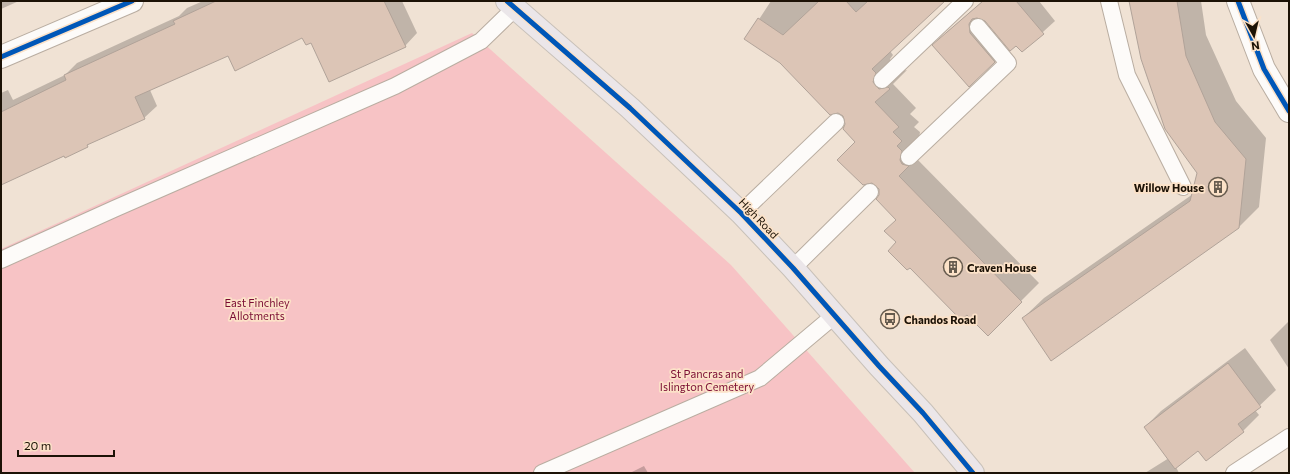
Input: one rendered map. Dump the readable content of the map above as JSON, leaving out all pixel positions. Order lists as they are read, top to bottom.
{
  "streets": {
    "main road": ["High Road"]
  },
  "parks": ["East Finchley Allotments", "St Pancras and Islington Cemetery"],
  "places": {
    "building": ["Willow House", "Craven House"],
    "bus stop": ["Chandos Road"]
  },
  "scale_bar": "20 m",
  "north": "bottom"
}
